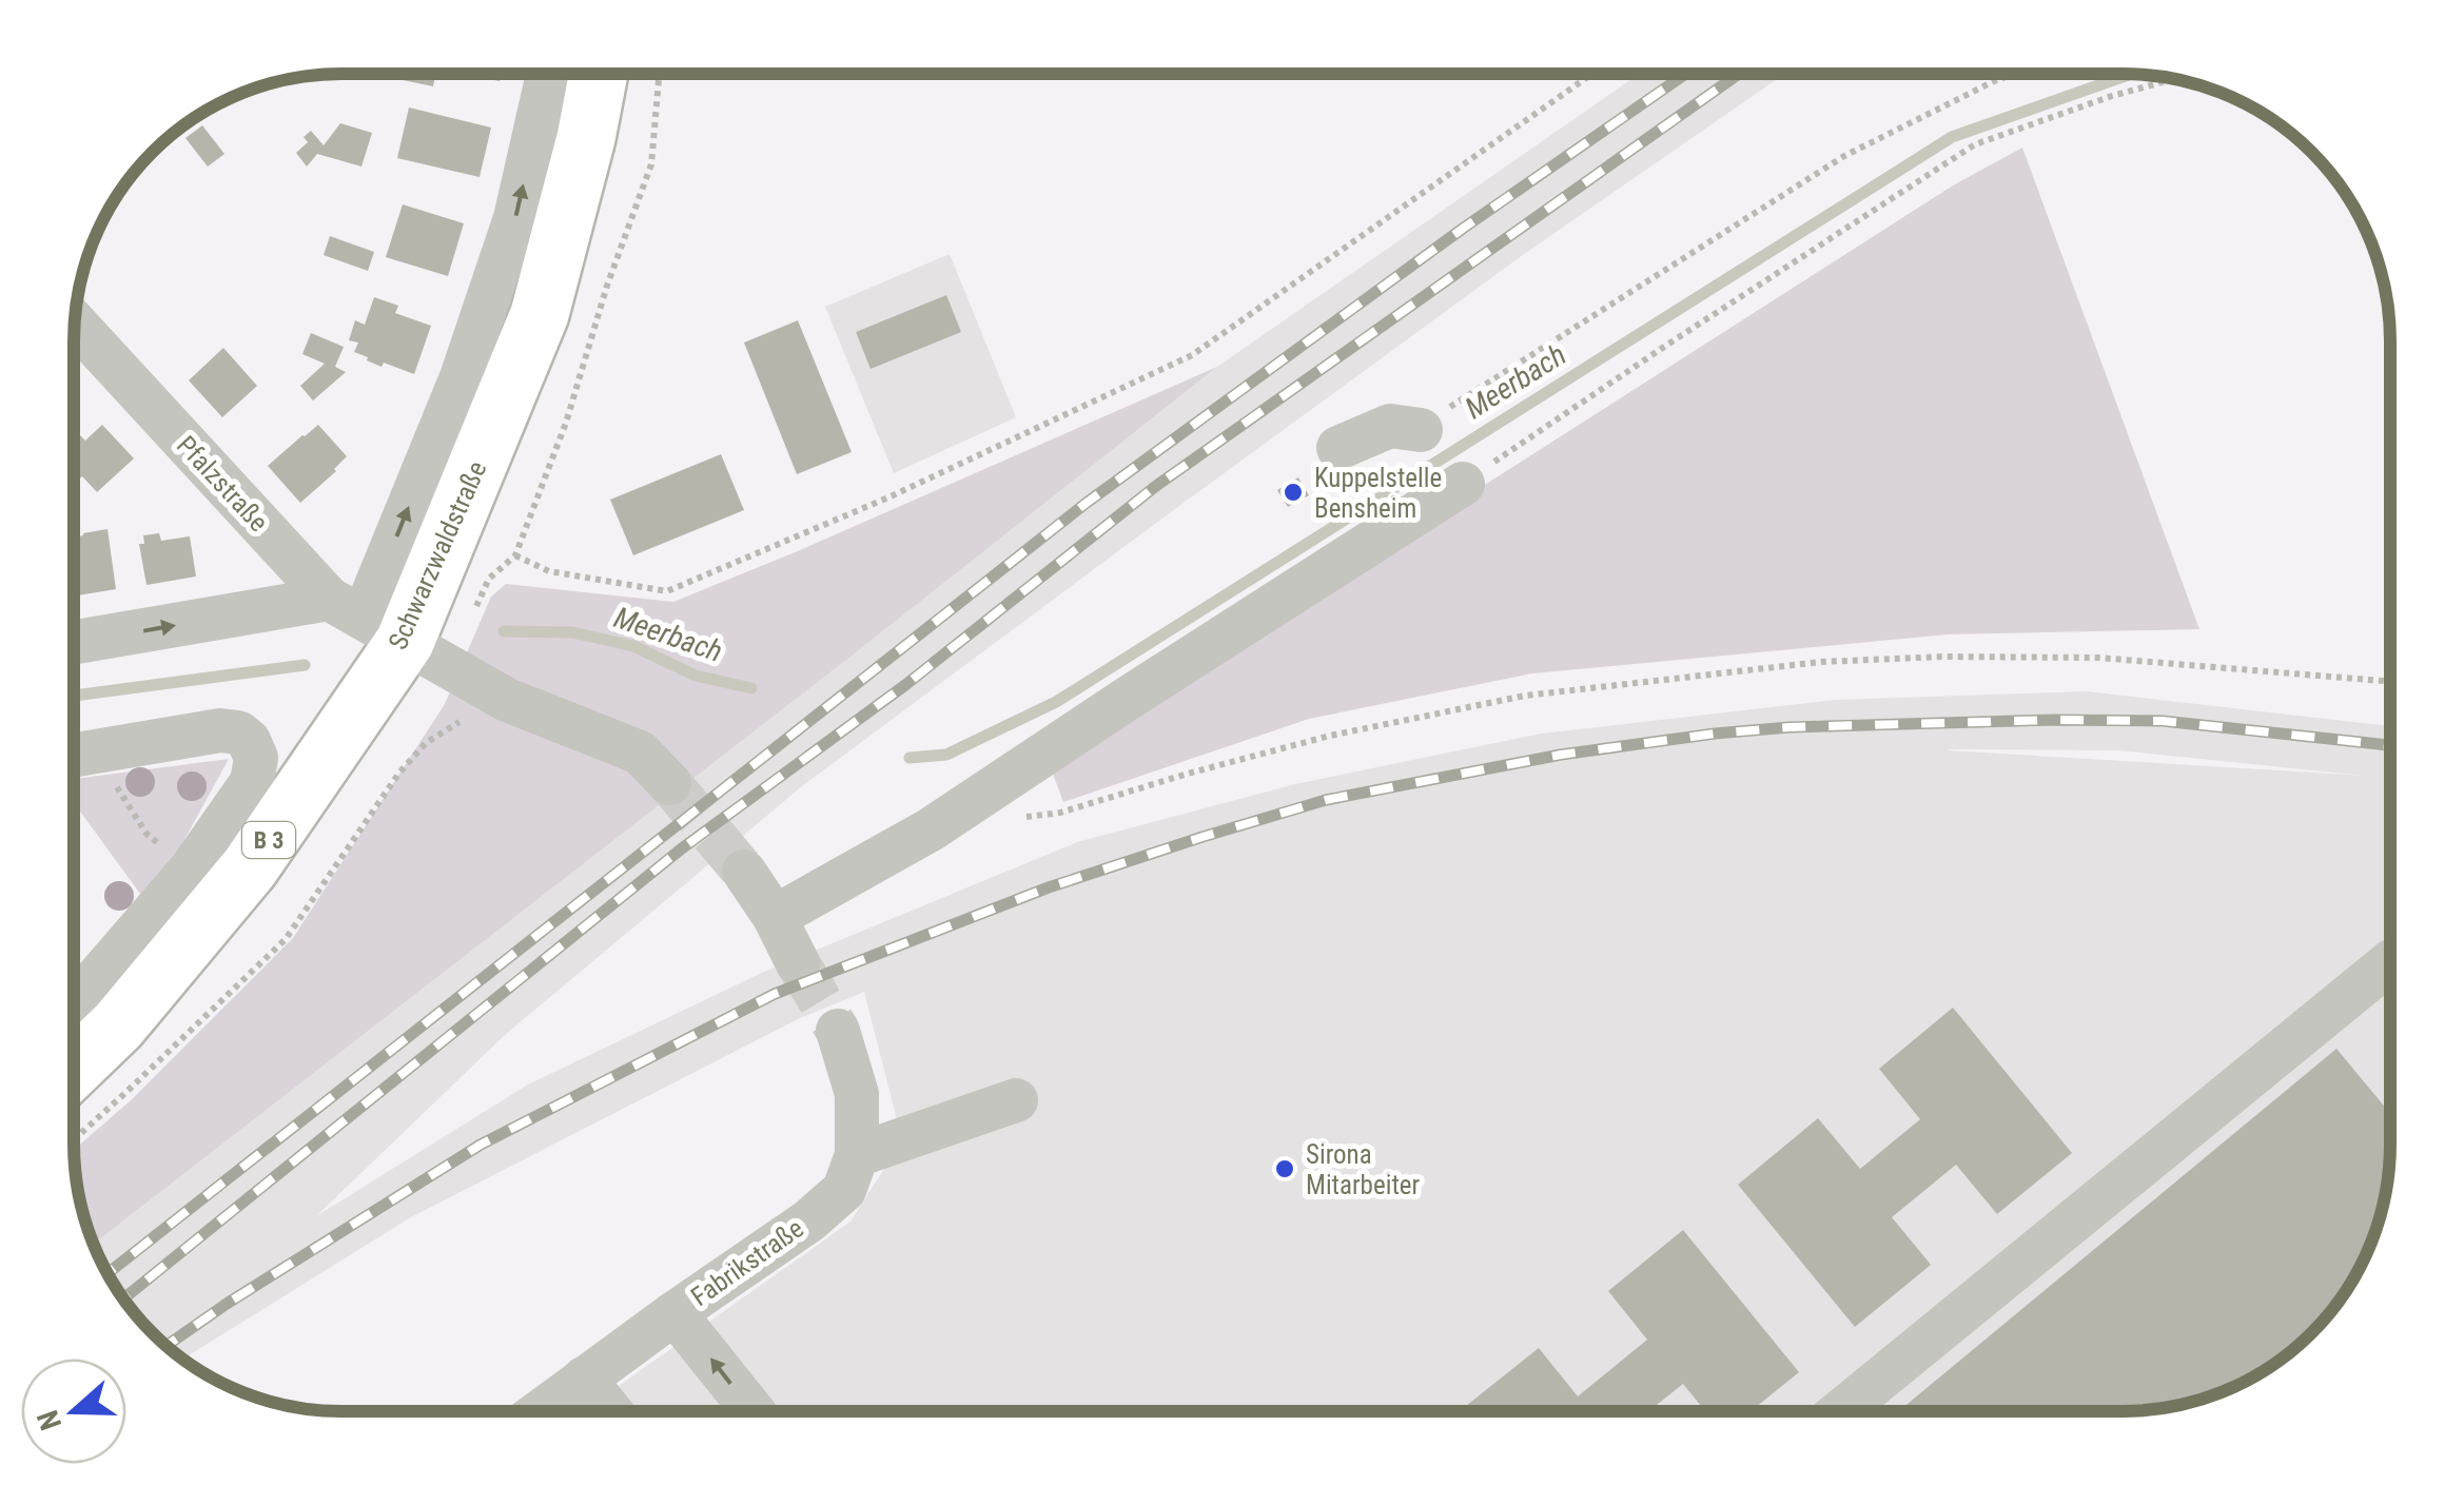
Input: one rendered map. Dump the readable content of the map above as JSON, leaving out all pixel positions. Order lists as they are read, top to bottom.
{
  "streets": {
    "main road": ["Schwarzwaldstraße", "B 3"],
    "street": ["Pfalzstraße", "Fabrikstraße"]
  },
  "crossings": [
    ["Pfalzstraße", "Schwarzwaldstraße"]
  ],
  "water": ["Meerbach"],
  "places": ["Kuppelstelle Bensheim", "Sirona Mitarbeiter"],
  "north": "left"
}
